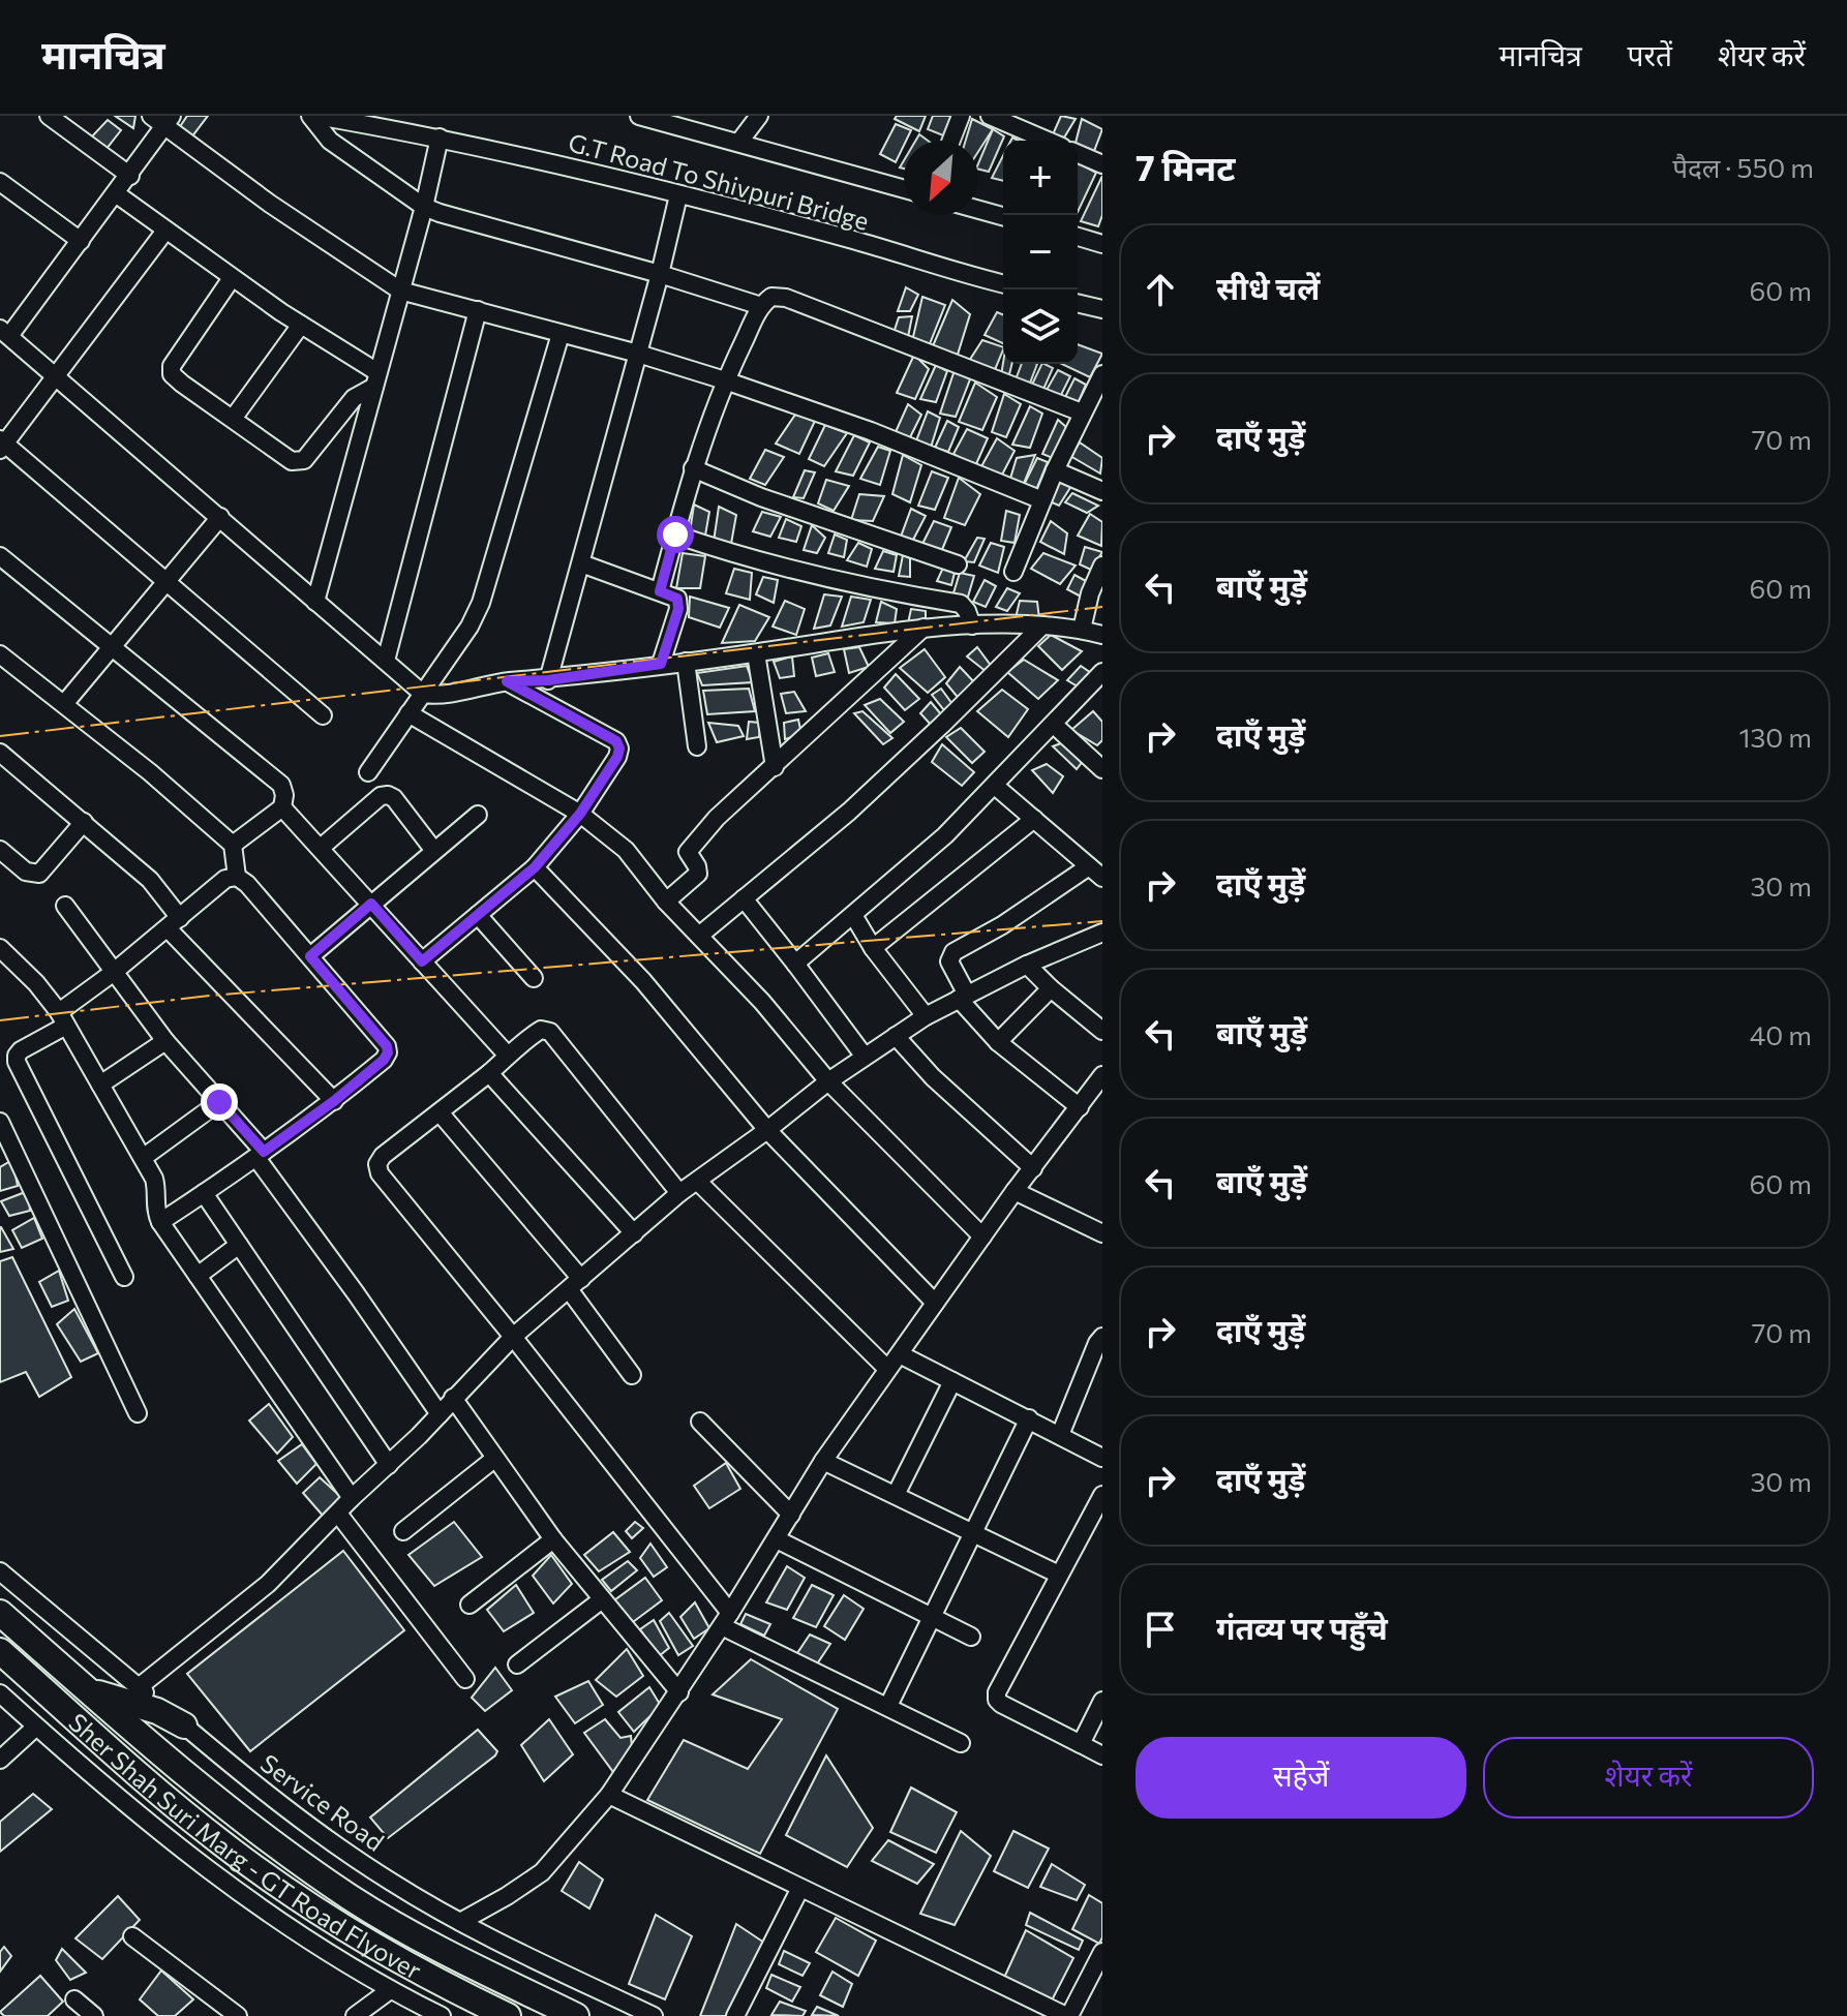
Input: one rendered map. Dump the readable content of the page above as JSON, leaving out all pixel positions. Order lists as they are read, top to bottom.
{
  "streets": {
    "highway": ["Sher Shah Suri Marg - GT Road Flyover"],
    "street": ["G.T Road To Shivpuri Bridge", "Service Road"]
  },
  "north": "bottom left",
  "page": {
    "header": "मानचित्र",
    "nav": ["मानचित्र", "परतें", "शेयर करें"],
    "heading": ["7 मिनट", "पैदल · 550 m"],
    "map_buttons": ["+", "−"],
    "list": [
      ["सीधे चलें", "60 m"],
      ["दाएँ मुड़ें", "70 m"],
      ["बाएँ मुड़ें", "60 m"],
      ["दाएँ मुड़ें", "130 m"],
      ["दाएँ मुड़ें", "30 m"],
      ["बाएँ मुड़ें", "40 m"],
      ["बाएँ मुड़ें", "60 m"],
      ["दाएँ मुड़ें", "70 m"],
      ["दाएँ मुड़ें", "30 m"],
      "गंतव्य पर पहुँचे"
    ],
    "buttons": ["सहेजें", "शेयर करें"]
  }
}
